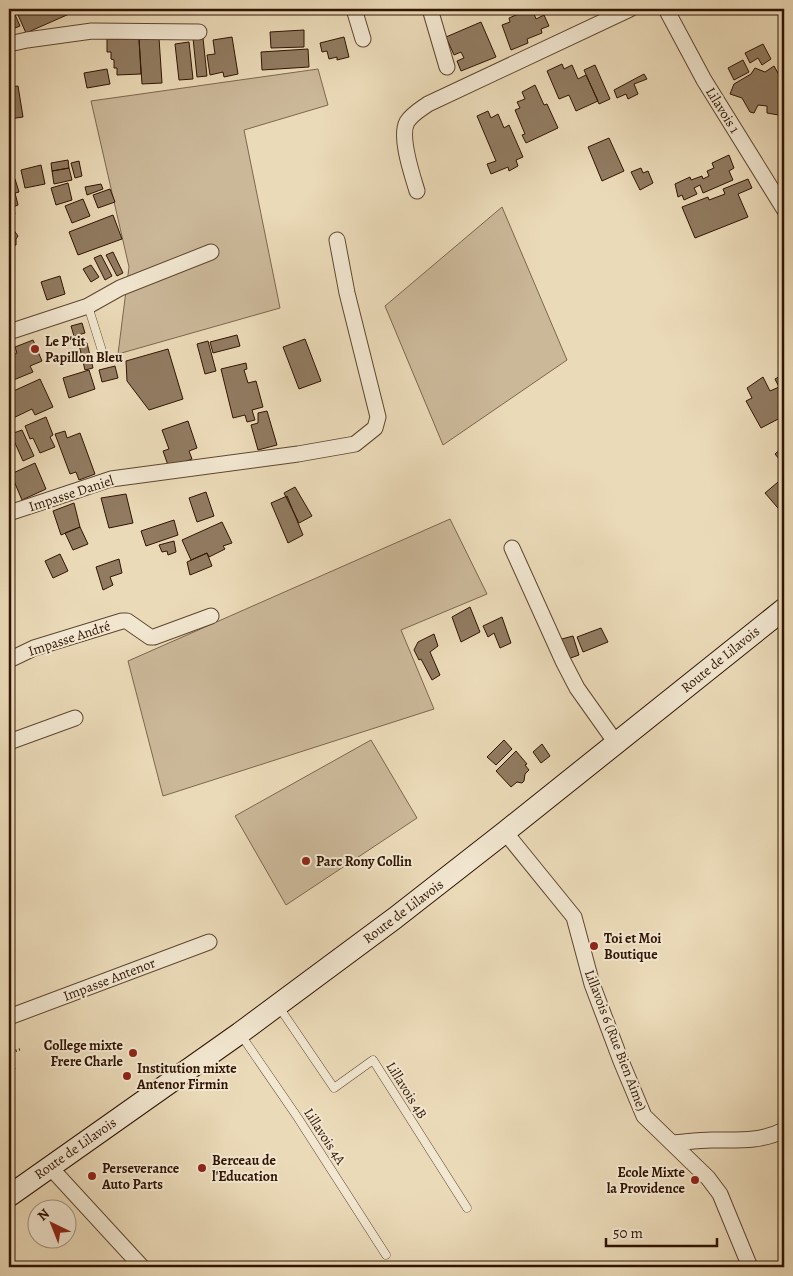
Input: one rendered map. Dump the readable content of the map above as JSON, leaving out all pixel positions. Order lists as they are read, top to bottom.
{
  "streets": {
    "main road": ["Route de Lilavois"],
    "street": [
      "Lilavois 1",
      "Impasse Daniel",
      "Impasse André",
      "Impasse Antenor",
      "Lillavois 6 (Rue Bien Aime)"
    ],
    "lane": ["Lillavois 4B", "Lillavois 4A"]
  },
  "crossings": [
    ["Route de Lilavois", "Lillavois 6 (Rue Bien Aime)"],
    ["Route de Lilavois", "Lillavois 4B"],
    ["Route de Lilavois", "Lillavois 4A"]
  ],
  "places": [
    "Le P'tit Papillon Bleu",
    "Parc Rony Collin",
    "Toi et Moi Boutique",
    "College mixte Frere Charle",
    "Institution mixte Antenor Firmin",
    "Berceau de l'Education",
    "Perseverance Auto Parts",
    "Ecole Mixte la Providence"
  ],
  "scale_bar": "50 m",
  "north": "top left"
}
